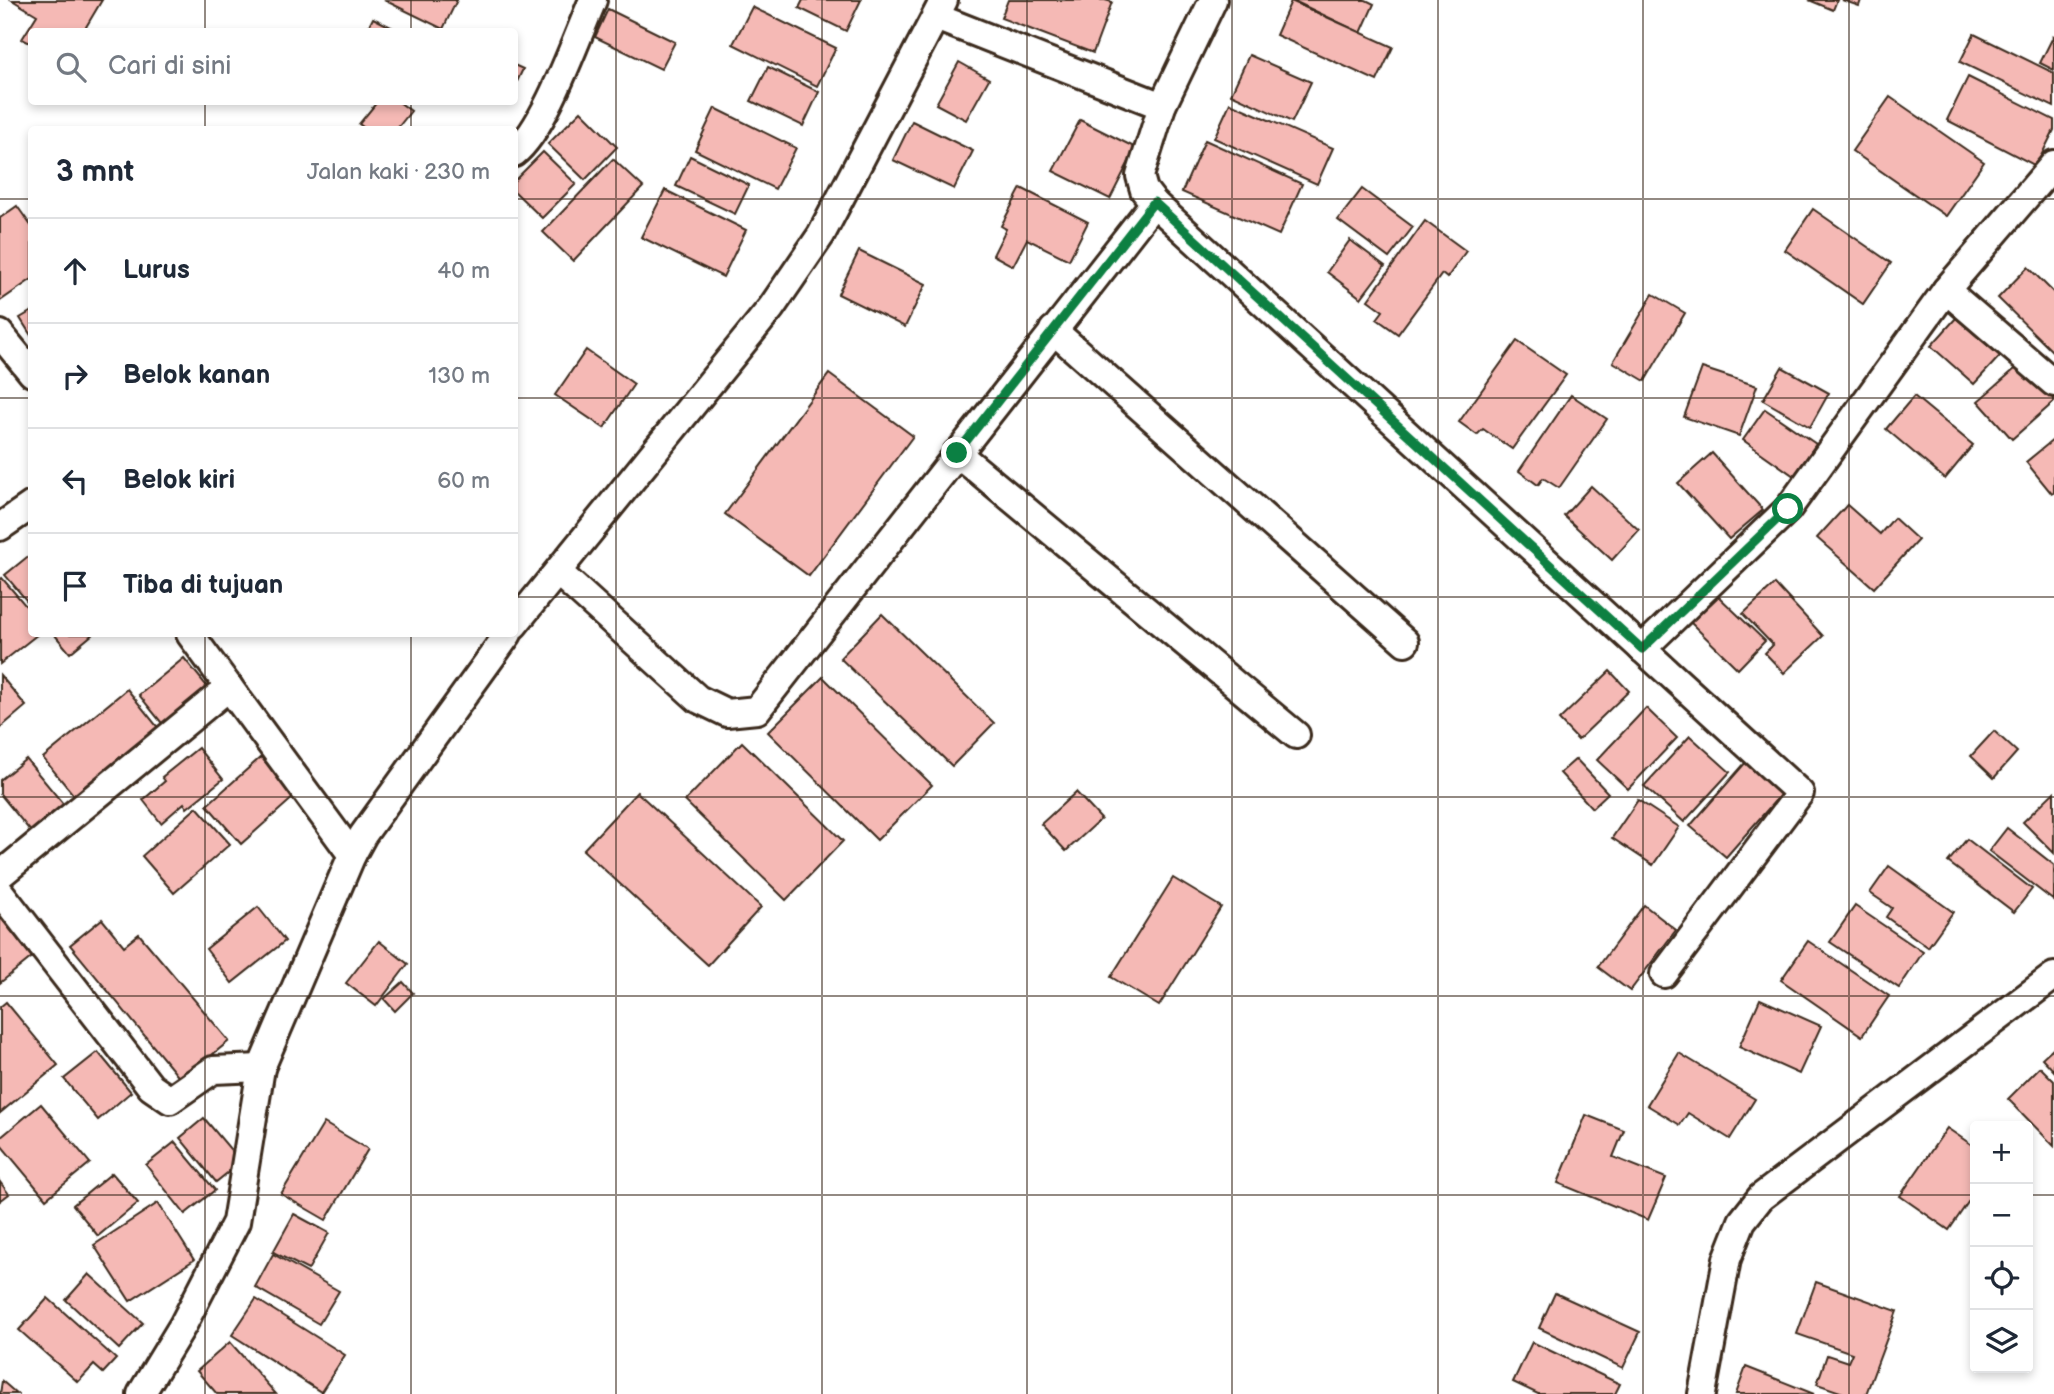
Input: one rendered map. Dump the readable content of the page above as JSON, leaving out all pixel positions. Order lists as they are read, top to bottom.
{
  "page": {
    "search": "Cari di sini",
    "heading": ["3 mnt", "Jalan kaki · 230 m"],
    "list": [
      ["Lurus", "40 m"],
      ["Belok kanan", "130 m"],
      ["Belok kiri", "60 m"],
      "Tiba di tujuan"
    ],
    "map_buttons": ["+", "−"]
  }
}
